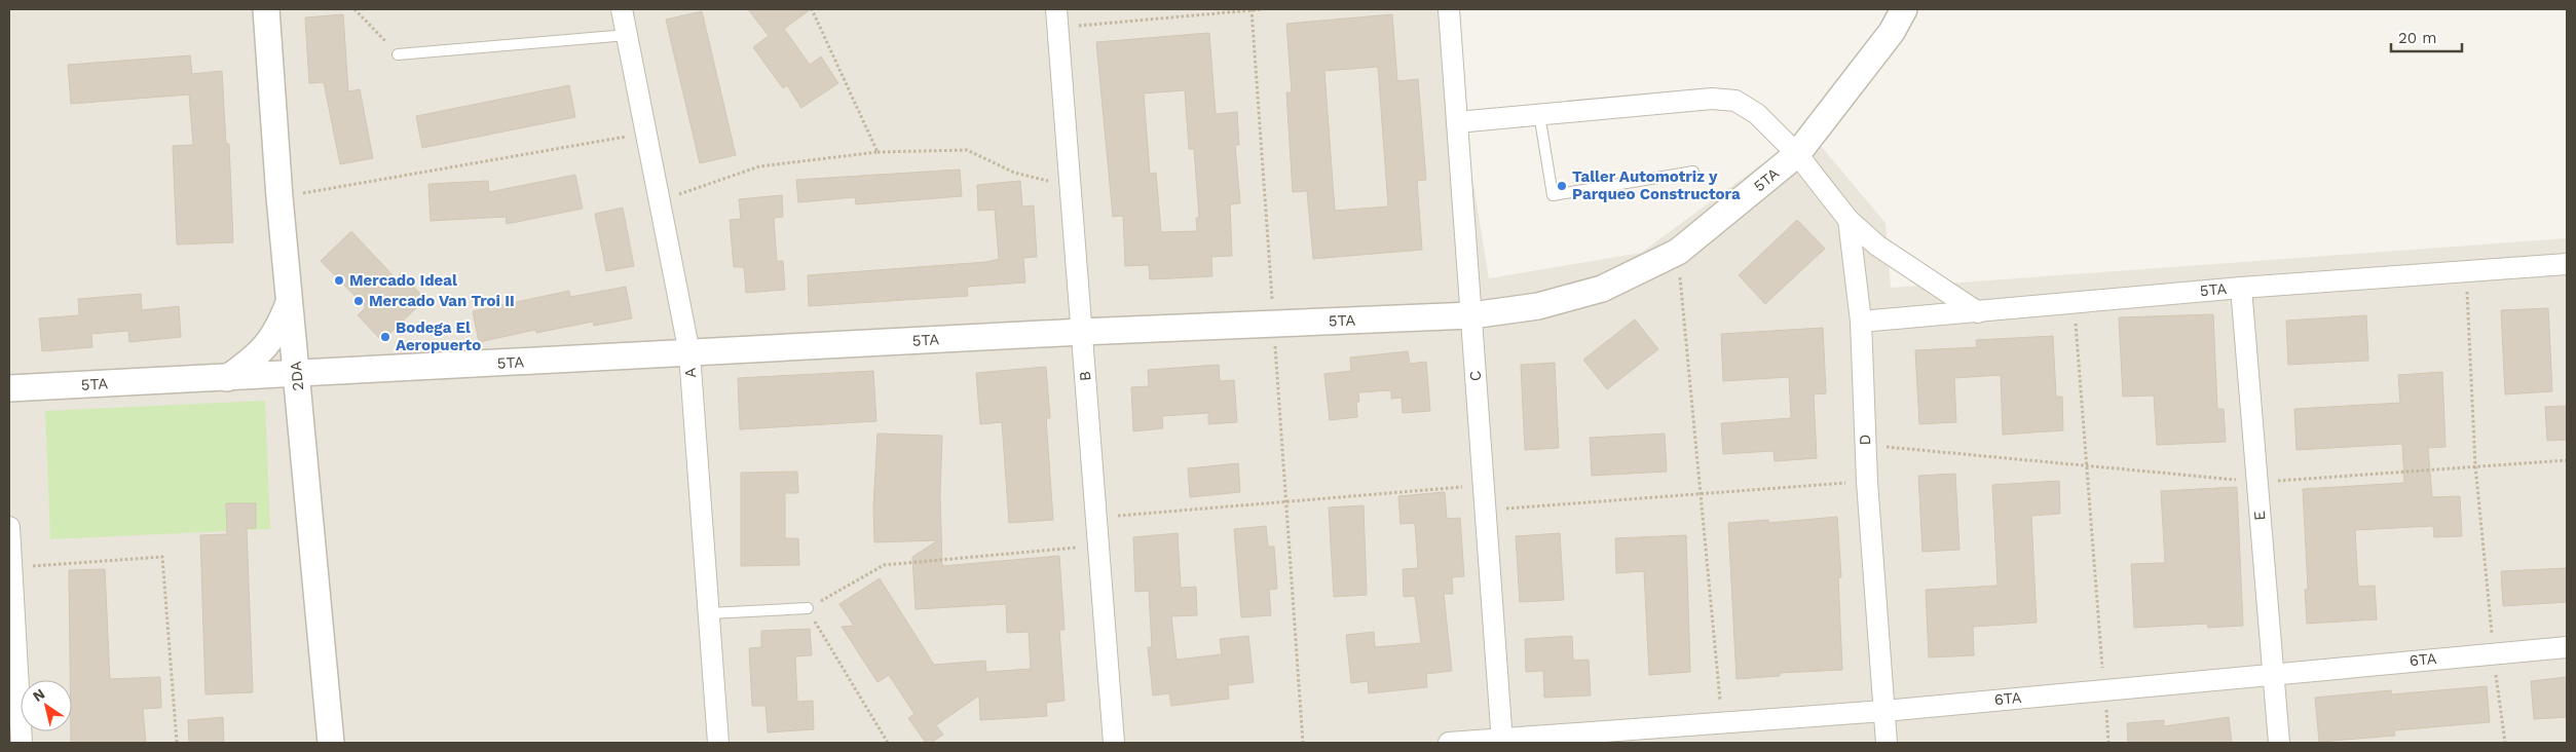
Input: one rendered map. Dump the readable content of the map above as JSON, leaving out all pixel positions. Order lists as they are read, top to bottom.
{
  "streets": {
    "street": [
      "5TA",
      "A",
      "2DA",
      "B",
      "C",
      "D",
      "E",
      "6TA"
    ]
  },
  "crossings": [
    ["5TA", "A"],
    ["5TA", "2DA"],
    ["5TA", "B"],
    ["5TA", "C"],
    ["5TA", "D"],
    ["5TA", "E"],
    ["C", "6TA"],
    ["D", "6TA"],
    ["E", "6TA"]
  ],
  "places": [
    "Taller Automotriz y Parqueo Constructora",
    "Mercado Ideal",
    "Mercado Van Troi II",
    "Bodega El Aeropuerto"
  ],
  "scale_bar": "20 m",
  "north": "top left"
}
